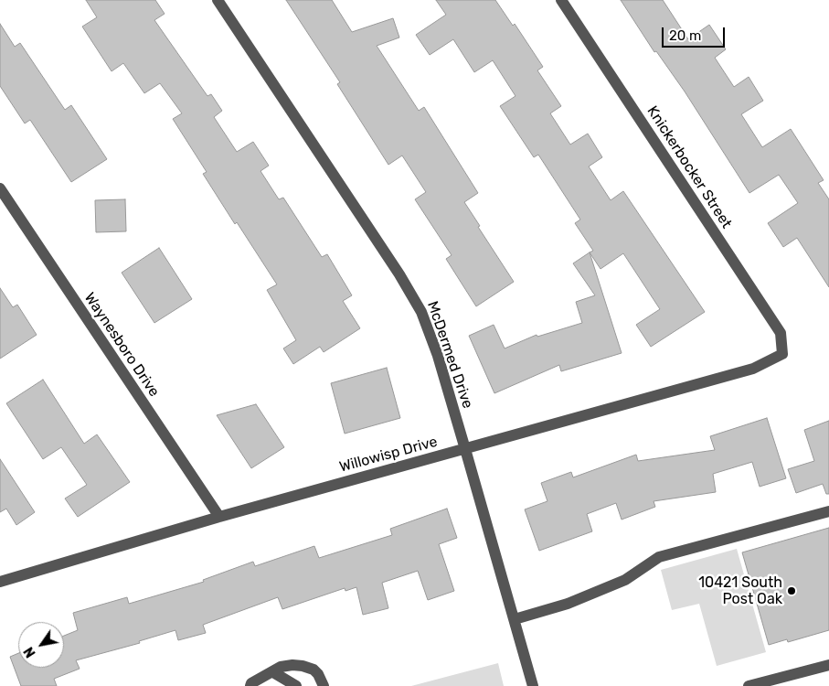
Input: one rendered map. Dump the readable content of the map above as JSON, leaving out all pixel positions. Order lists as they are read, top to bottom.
{
  "streets": {
    "street": [
      "Knickerbocker Street",
      "Waynesboro Drive",
      "McDermed Drive",
      "Willowisp Drive"
    ]
  },
  "crossings": [
    ["Knickerbocker Street", "Willowisp Drive"],
    ["Waynesboro Drive", "Willowisp Drive"],
    ["McDermed Drive", "Willowisp Drive"]
  ],
  "places": ["10421 South Post Oak"],
  "scale_bar": "20 m",
  "north": "bottom left"
}
